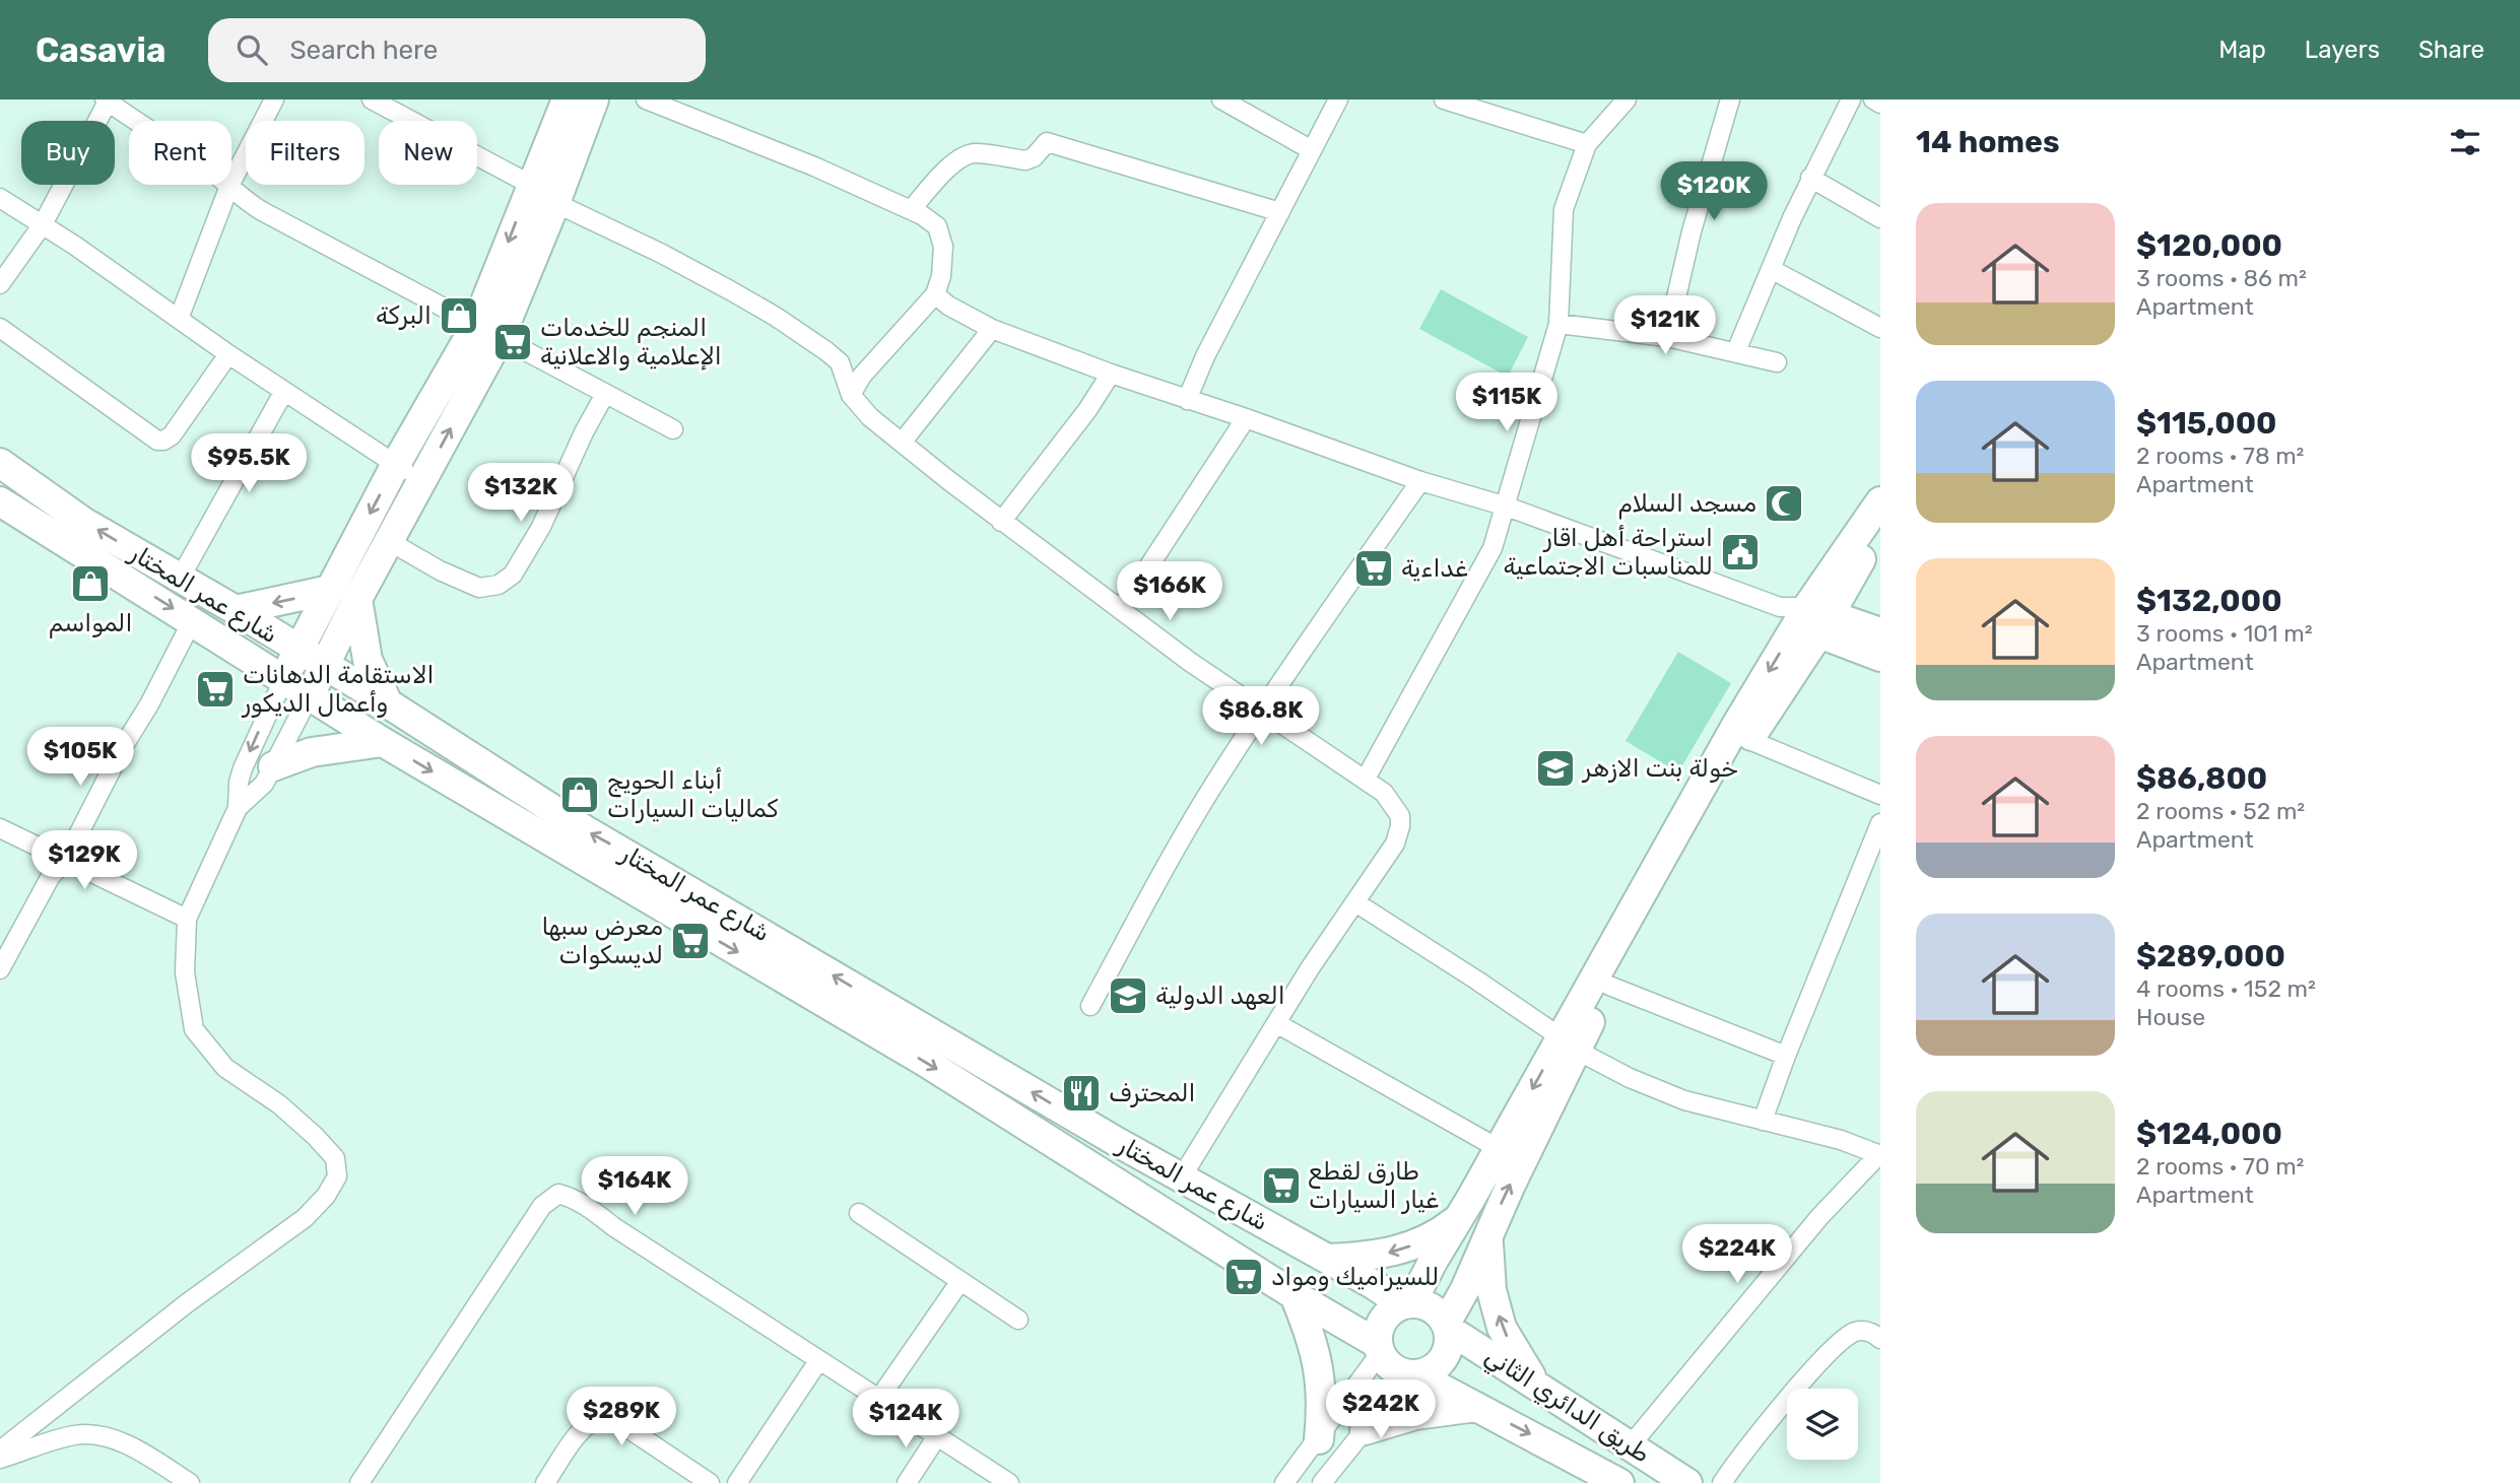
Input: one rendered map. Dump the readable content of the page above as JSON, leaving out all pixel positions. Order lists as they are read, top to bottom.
{
  "streets": {
    "main road": ["شارع عمر المختار", "طريق الدائري الثاني"]
  },
  "crossings": [
    ["شارع عمر المختار", "طريق الدائري الثاني"]
  ],
  "places": {
    "shop": ["البركة", "المواسم", "أبناء الحويج كماليات السيارات"],
    "supermarket": [
      "المنجم للخدمات الإعلامية والاعلانية",
      "غداءية",
      "الاستقامة الدهانات وأعمال الديكور",
      "معرض سبها لديسكوات",
      "طارق لقطع غيار السيارات",
      "للسيراميك ومواد"
    ],
    "mosque": ["مسجد السلام"],
    "public building": ["استراحة أهل اقار للمناسبات الاجتماعية"],
    "school or university": ["خولة بنت الازهر", "العهد الدولية"],
    "restaurant": ["المحترف"]
  },
  "page": {
    "header": "Casavia",
    "search": "Search here",
    "nav": ["Map", "Layers", "Share"],
    "heading": "14 homes",
    "chip": [
      "Buy",
      "Rent",
      "Filters",
      "New"
    ],
    "price": [
      "$120K",
      "$121K",
      "$115K",
      "$95.5K",
      "$132K",
      "$166K",
      "$86.8K",
      "$105K",
      "$129K",
      "$164K",
      "$224K",
      "$242K",
      "$289K",
      "$124K"
    ],
    "list": [
      {
        "name": "$120,000",
        "note": "3 rooms · 86 m² · Apartment"
      },
      {
        "name": "$115,000",
        "note": "2 rooms · 78 m² · Apartment"
      },
      {
        "name": "$132,000",
        "note": "3 rooms · 101 m² · Apartment"
      },
      {
        "name": "$86,800",
        "note": "2 rooms · 52 m² · Apartment"
      },
      {
        "name": "$289,000",
        "note": "4 rooms · 152 m² · House"
      },
      {
        "name": "$124,000",
        "note": "2 rooms · 70 m² · Apartment"
      }
    ]
  }
}
